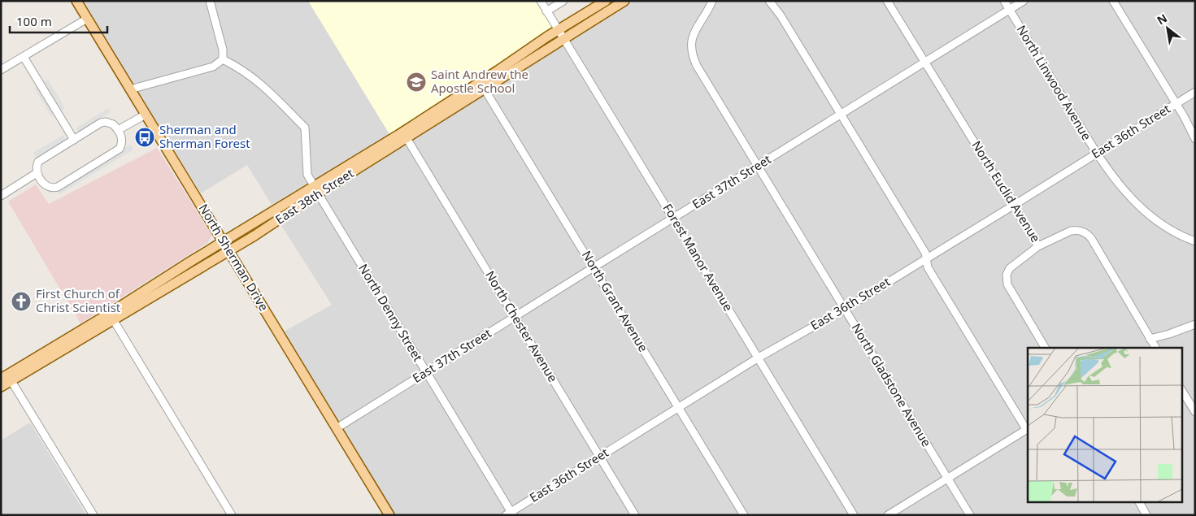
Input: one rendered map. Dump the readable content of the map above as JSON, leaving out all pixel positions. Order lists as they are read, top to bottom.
{
  "streets": {
    "main road": ["East 38th Street", "North Sherman Drive"],
    "street": [
      "North Linwood Avenue",
      "East 36th Street",
      "East 37th Street",
      "North Euclid Avenue",
      "Forest Manor Avenue",
      "North Grant Avenue",
      "North Denny Street",
      "North Chester Avenue",
      "North Gladstone Avenue"
    ]
  },
  "crossings": [
    ["North Linwood Avenue", "East 36th Street"],
    ["North Linwood Avenue", "East 37th Street"],
    ["East 36th Street", "North Euclid Avenue"],
    ["East 36th Street", "Forest Manor Avenue"],
    ["East 36th Street", "North Grant Avenue"],
    ["East 36th Street", "North Denny Street"],
    ["East 36th Street", "North Chester Avenue"],
    ["East 36th Street", "North Gladstone Avenue"],
    ["East 37th Street", "North Euclid Avenue"],
    ["East 37th Street", "North Sherman Drive"],
    ["East 37th Street", "Forest Manor Avenue"],
    ["East 37th Street", "North Grant Avenue"],
    ["East 37th Street", "North Denny Street"],
    ["East 37th Street", "North Chester Avenue"],
    ["East 37th Street", "North Gladstone Avenue"],
    ["East 38th Street", "North Sherman Drive"],
    ["East 38th Street", "Forest Manor Avenue"],
    ["East 38th Street", "North Grant Avenue"],
    ["East 38th Street", "North Denny Street"],
    ["East 38th Street", "North Chester Avenue"]
  ],
  "places": {
    "school or university": ["Saint Andrew the Apostle School"],
    "bus stop": ["Sherman and Sherman Forest"],
    "church": ["First Church of Christ Scientist"]
  },
  "scale_bar": "100 m",
  "north": "top left"
}
